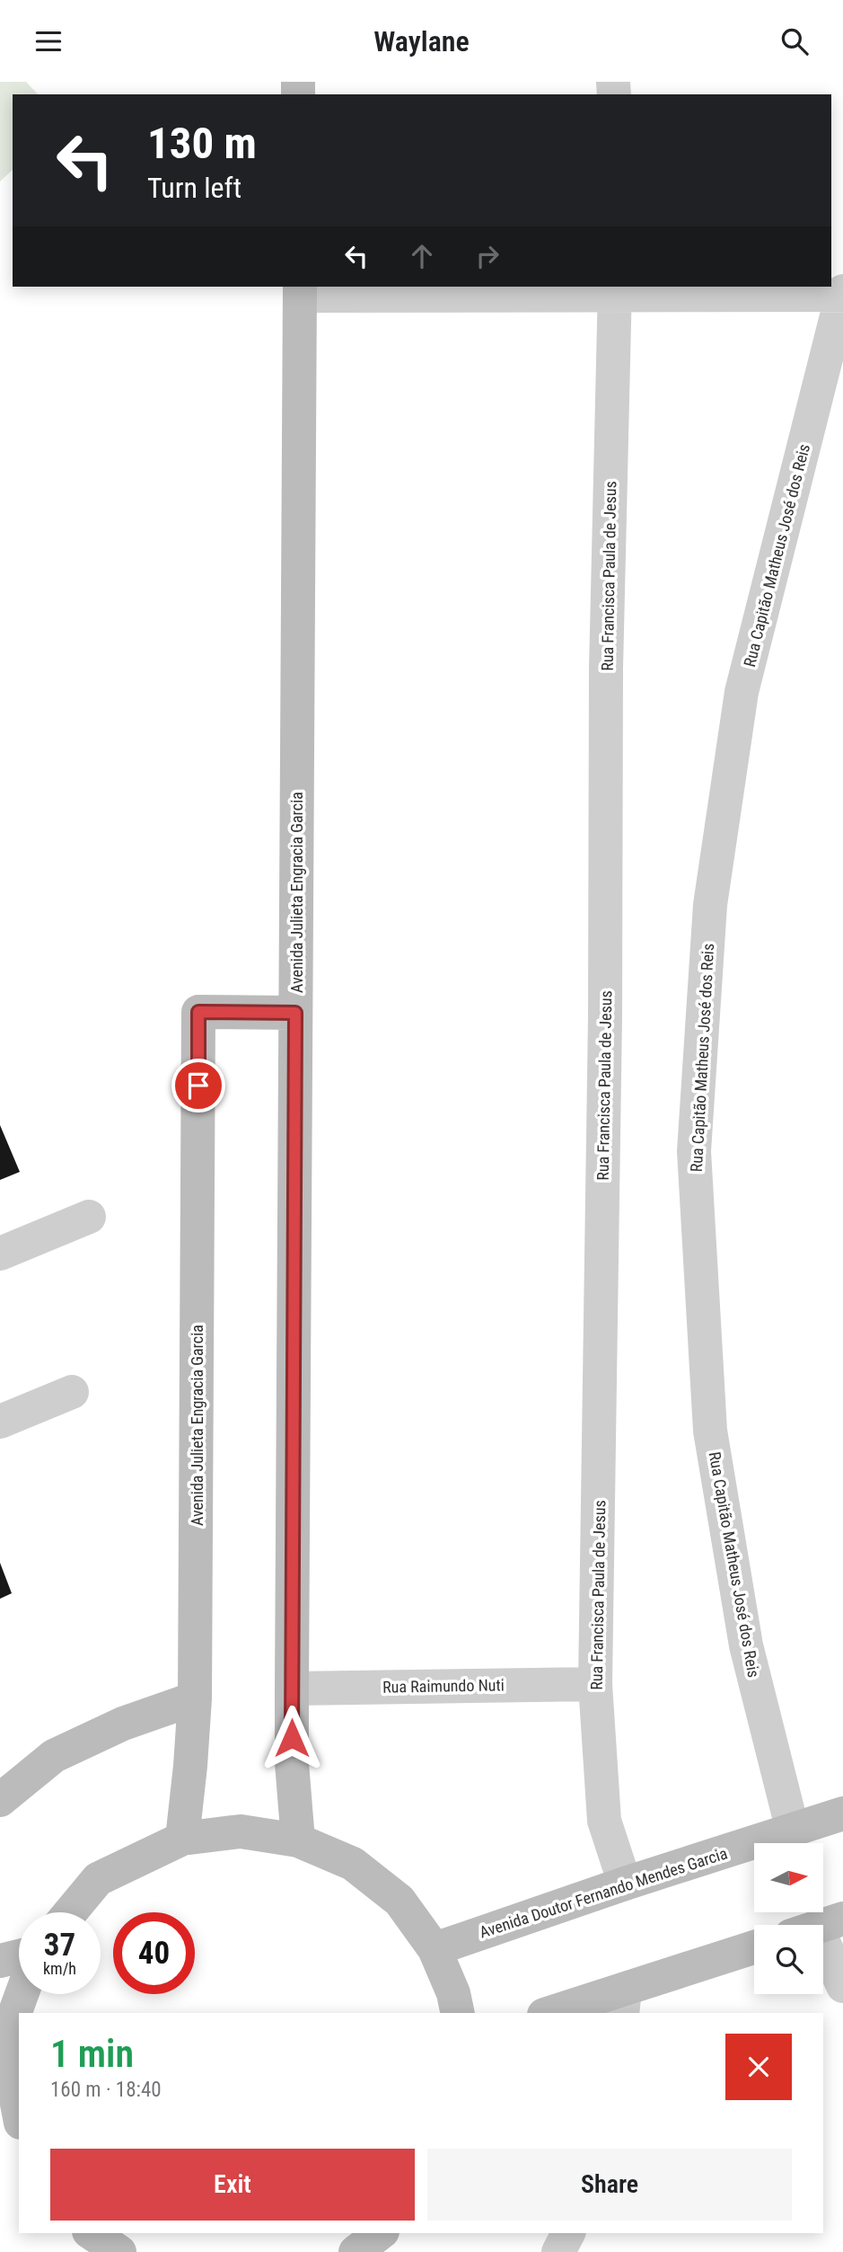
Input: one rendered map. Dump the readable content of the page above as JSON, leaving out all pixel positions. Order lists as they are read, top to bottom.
{
  "streets": {
    "street": [
      "Rua Capitão Matheus José dos Reis",
      "Rua Francisca Paula de Jesus",
      "Avenida Julieta Engracia Garcia",
      "Rua Raimundo Nuti",
      "Avenida Doutor Fernando Mendes Garcia"
    ]
  },
  "crossings": [
    ["Rua Capitão Matheus José dos Reis", "Avenida Doutor Fernando Mendes Garcia"],
    ["Rua Francisca Paula de Jesus", "Rua Raimundo Nuti"],
    ["Rua Francisca Paula de Jesus", "Avenida Doutor Fernando Mendes Garcia"],
    ["Avenida Julieta Engracia Garcia", "Rua Raimundo Nuti"]
  ],
  "north": "right",
  "page": {
    "header": "Waylane",
    "turn": ["130 m", "Turn left"],
    "speed": "37 km/h",
    "limit": "40",
    "heading": ["1 min", "160 m · 18:40"],
    "buttons": ["Exit", "Share"]
  }
}
